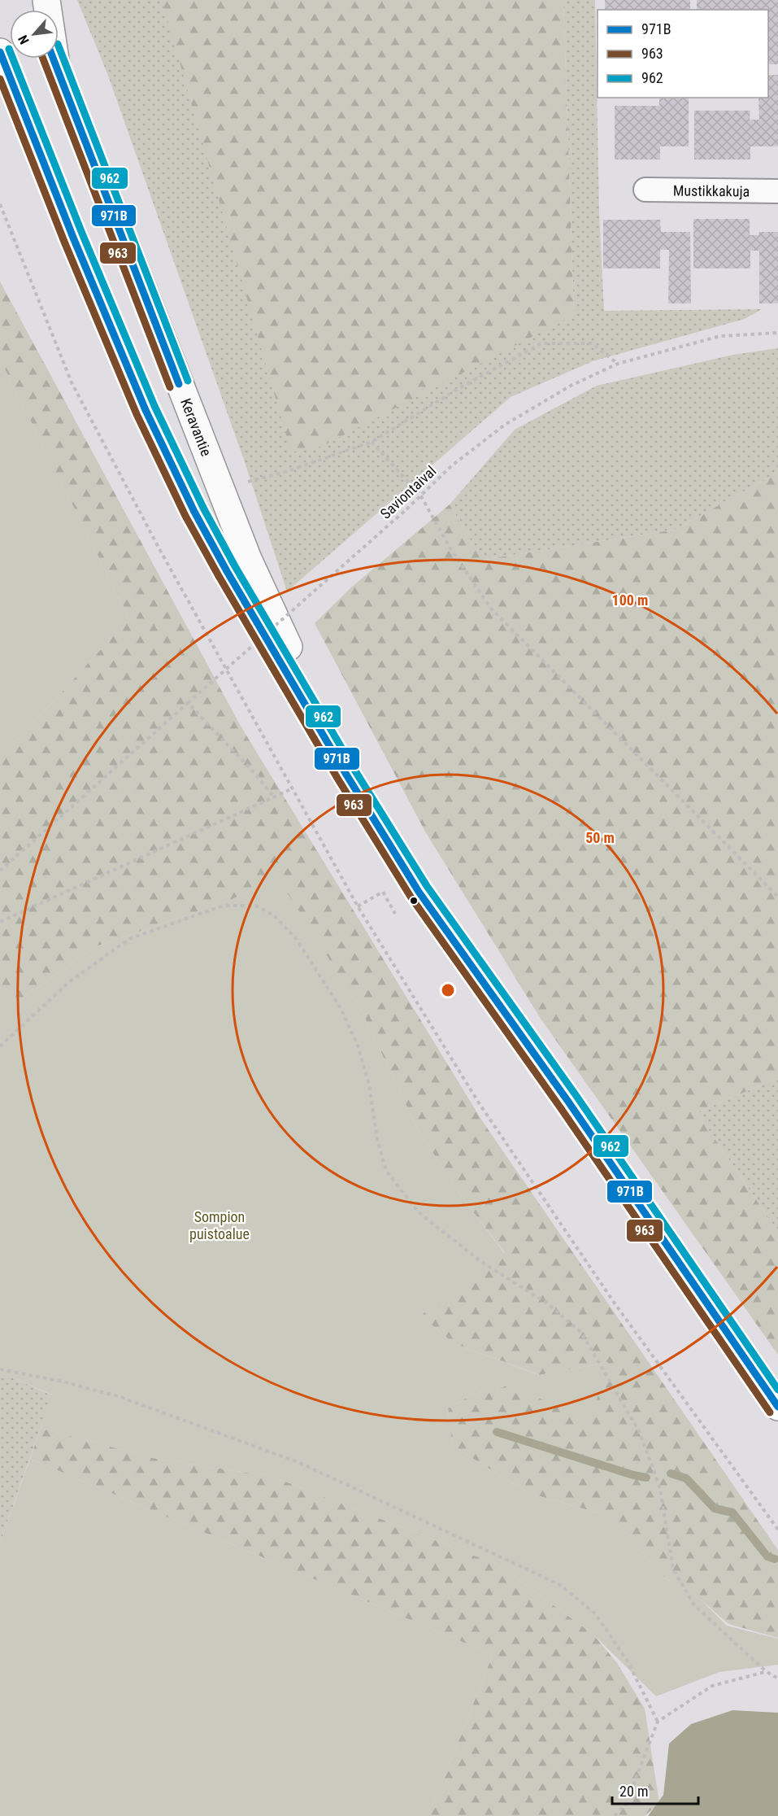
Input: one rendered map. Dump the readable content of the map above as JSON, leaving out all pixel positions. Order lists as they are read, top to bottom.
{
  "streets": {
    "main road": ["Keravantie"],
    "street": ["Mustikkakuja"],
    "path": ["Saviontaival"]
  },
  "parks": ["Sompion puistoalue"],
  "lines": ["transit line 962", "transit line 971B", "transit line 963"],
  "legend": ["971B", "963", "962"],
  "scale_bar": "20 m",
  "north": "bottom left",
  "rings": ["100 m", "50 m"]
}
